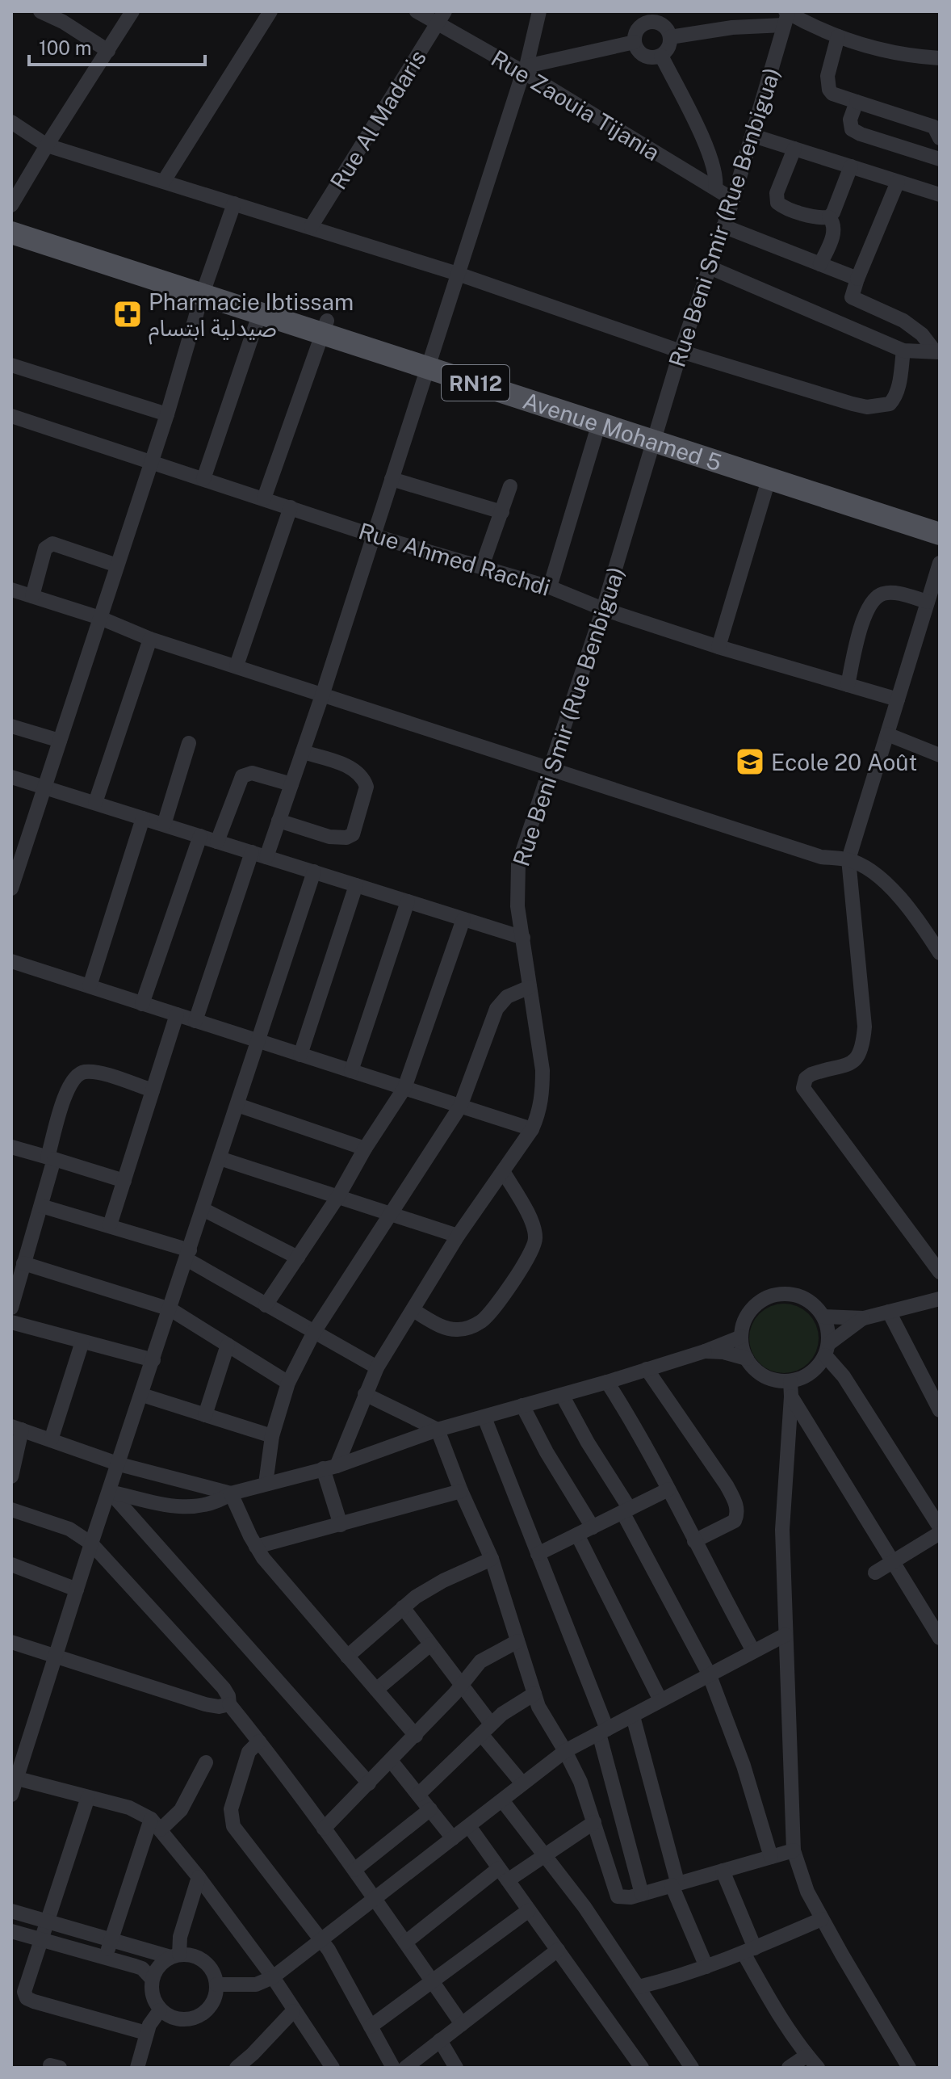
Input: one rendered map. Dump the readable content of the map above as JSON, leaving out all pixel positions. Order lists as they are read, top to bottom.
{
  "streets": {
    "main road": ["RN12", "Avenue Mohamed 5"],
    "street": [
      "Rue Zaouia Tijania",
      "Rue Al Madaris",
      "Rue Beni Smir (Rue Benbigua)",
      "Rue Ahmed Rachdi"
    ]
  },
  "crossings": [
    ["Rue Zaouia Tijania", "Rue Al Madaris"],
    ["Rue Zaouia Tijania", "Rue Beni Smir (Rue Benbigua)"],
    ["Rue Beni Smir (Rue Benbigua)", "Avenue Mohamed 5"],
    ["Rue Beni Smir (Rue Benbigua)", "Rue Ahmed Rachdi"]
  ],
  "places": {
    "pharmacy": ["Pharmacie Ibtissam صيدلية ابتسام"],
    "school or university": ["Ecole 20 Août"]
  },
  "scale_bar": "100 m"
}
